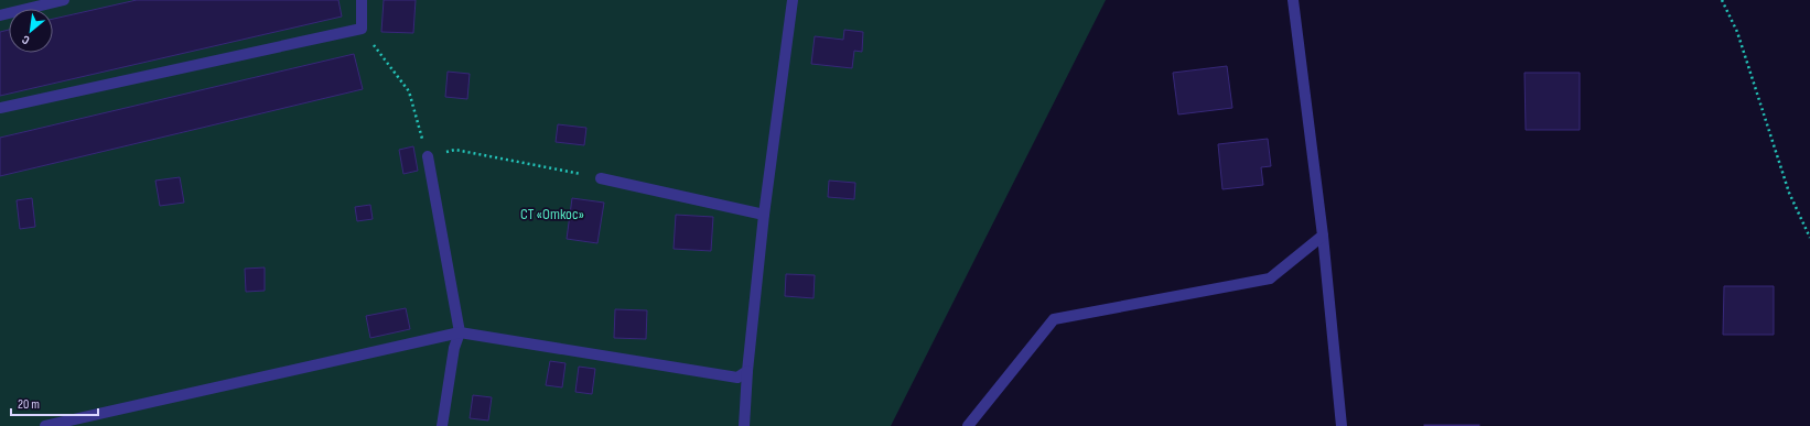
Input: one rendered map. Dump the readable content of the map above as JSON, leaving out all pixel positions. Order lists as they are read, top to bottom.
{
  "parks": ["СТ «Откос»"],
  "scale_bar": "20 m",
  "north": "bottom left"
}
